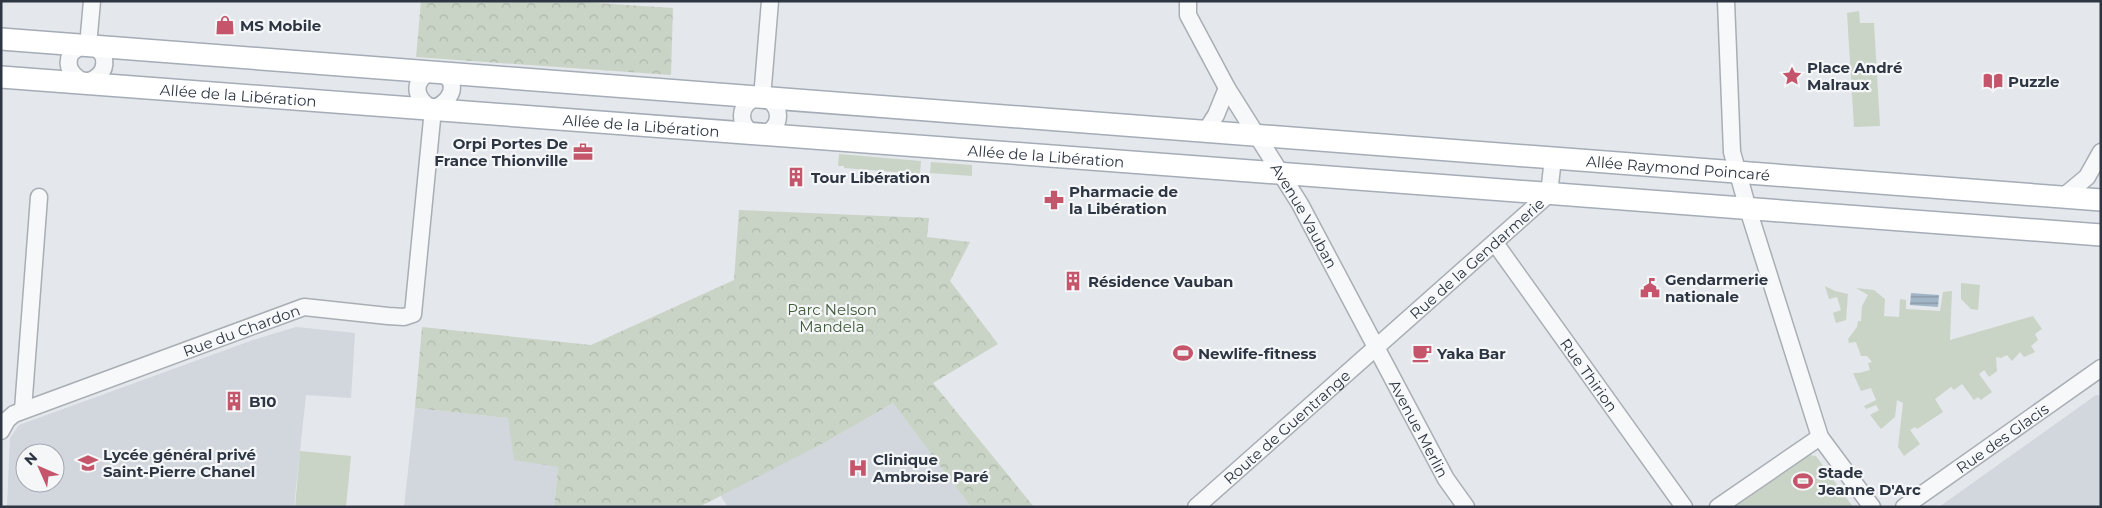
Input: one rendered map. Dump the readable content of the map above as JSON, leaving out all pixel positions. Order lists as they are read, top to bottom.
{
  "streets": {
    "main road": ["Allée de la Libération", "Allée Raymond Poincaré"],
    "street": [
      "Avenue Vauban",
      "Rue de la Gendarmerie",
      "Rue du Chardon",
      "Rue Thirion",
      "Route de Guentrange",
      "Avenue Merlin",
      "Rue des Glacis"
    ]
  },
  "crossings": [
    ["Allée de la Libération", "Avenue Vauban"],
    ["Allée de la Libération", "Rue du Chardon"],
    ["Allée Raymond Poincaré", "Avenue Vauban"],
    ["Allée Raymond Poincaré", "Rue de la Gendarmerie"],
    ["Avenue Vauban", "Rue de la Gendarmerie"],
    ["Avenue Vauban", "Route de Guentrange"],
    ["Avenue Vauban", "Avenue Merlin"],
    ["Rue de la Gendarmerie", "Rue Thirion"],
    ["Rue de la Gendarmerie", "Route de Guentrange"],
    ["Rue de la Gendarmerie", "Avenue Merlin"],
    ["Route de Guentrange", "Avenue Merlin"]
  ],
  "parks": ["Parc Nelson Mandela"],
  "places": {
    "shop": ["MS Mobile"],
    "place": ["Place André Malraux"],
    "library": ["Puzzle"],
    "office": ["Orpi Portes De France Thionville"],
    "building": ["Tour Libération", "Résidence Vauban", "B10"],
    "pharmacy": ["Pharmacie de la Libération"],
    "public building": ["Gendarmerie nationale"],
    "sports": ["Newlife-fitness", "Stade Jeanne D'Arc"],
    "cafe": ["Yaka Bar"],
    "school or university": ["Lycée général privé Saint-Pierre Chanel"],
    "hospital": ["Clinique Ambroise Paré"]
  },
  "north": "top left"
}
